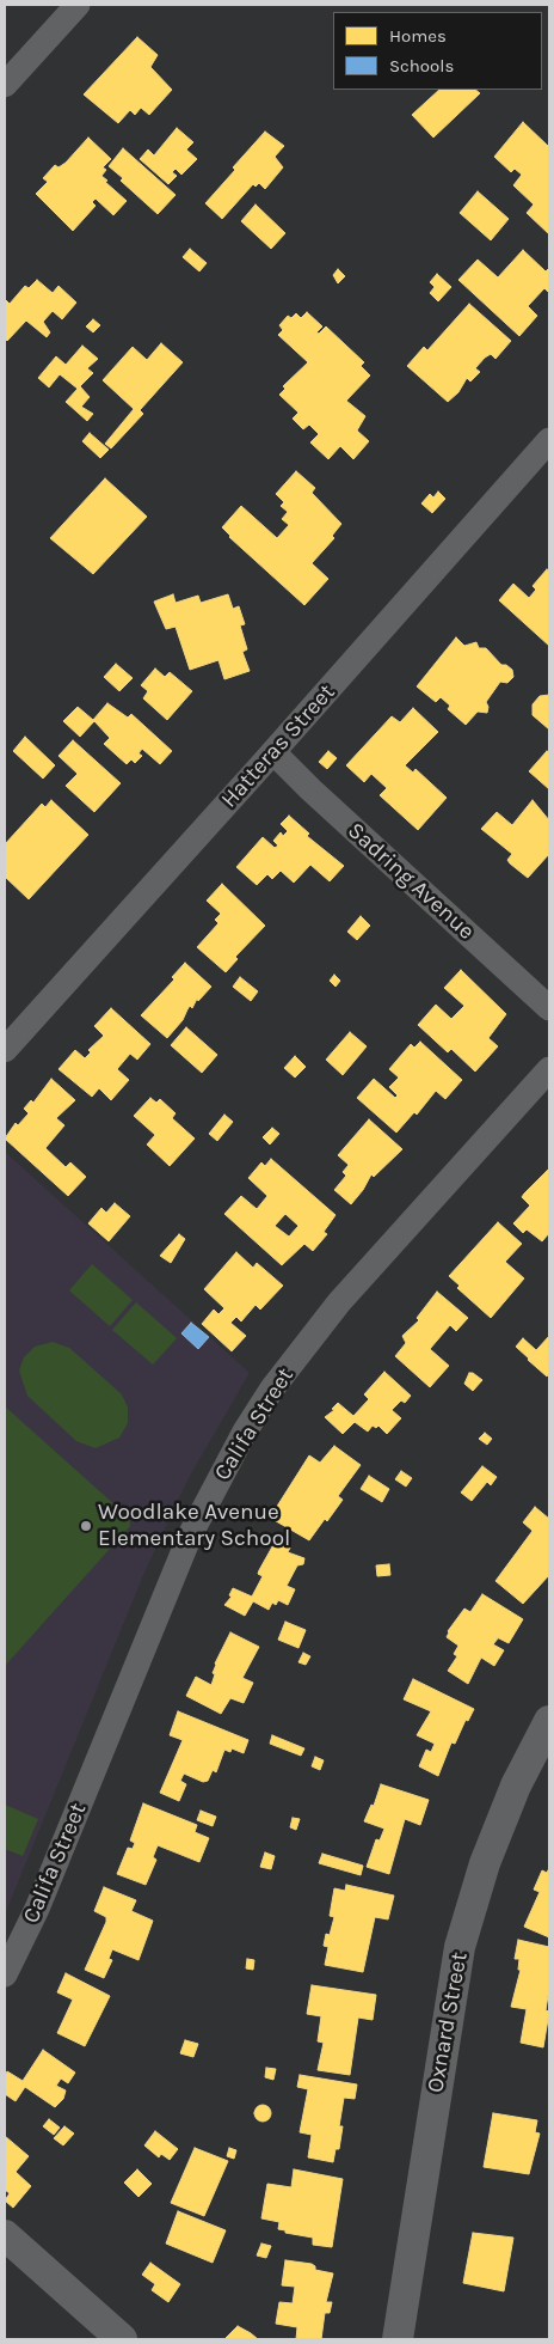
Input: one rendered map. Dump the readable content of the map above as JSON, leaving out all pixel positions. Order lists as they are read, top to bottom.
{
  "streets": {
    "street": [
      "Hatteras Street",
      "Sadring Avenue",
      "Califa Street",
      "Oxnard Street"
    ]
  },
  "crossings": [
    ["Hatteras Street", "Sadring Avenue"]
  ],
  "places": ["Woodlake Avenue Elementary School"],
  "legend": ["Homes", "Schools"]
}
